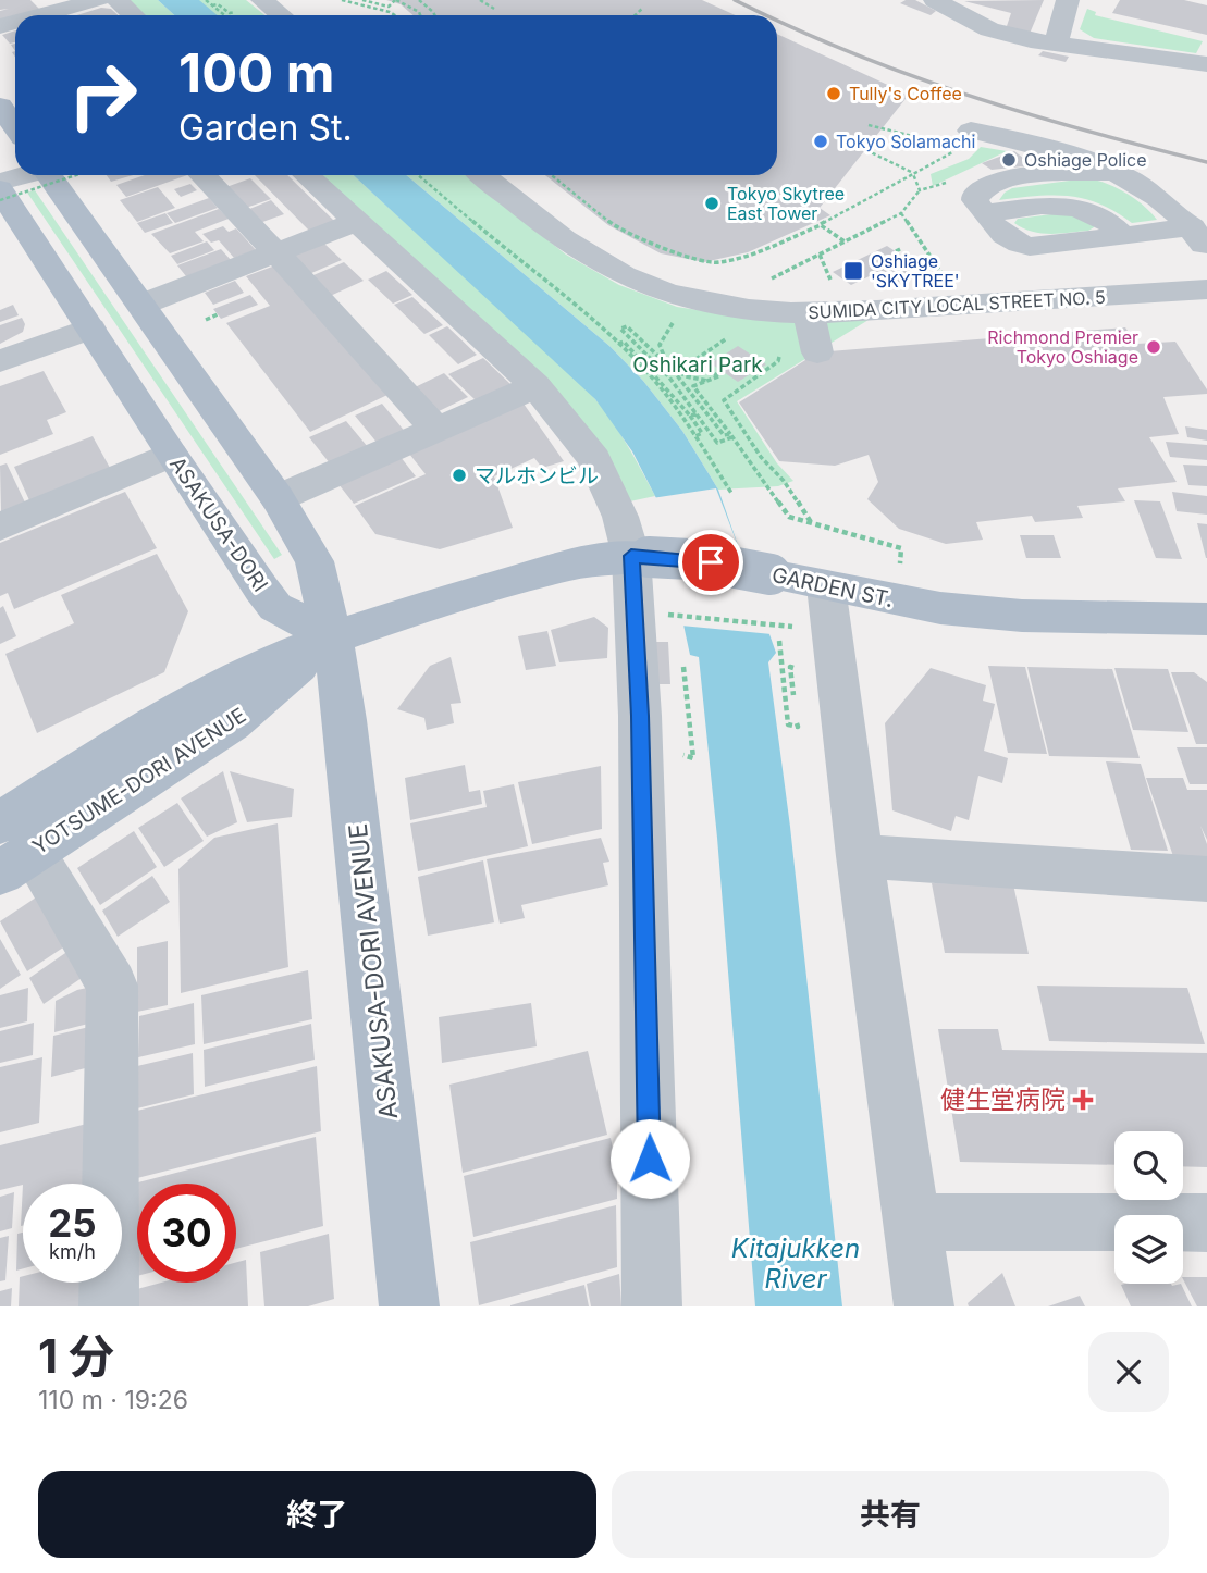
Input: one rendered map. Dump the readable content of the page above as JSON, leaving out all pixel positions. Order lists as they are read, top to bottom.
{
  "streets": {
    "main road": [
      "ASAKUSA-DORI",
      "GARDEN ST.",
      "YOTSUME-DORI AVENUE",
      "ASAKUSA-DORI AVENUE"
    ],
    "street": ["SUMIDA CITY LOCAL STREET NO. 5"]
  },
  "crossings": [
    ["ASAKUSA-DORI", "GARDEN ST."],
    ["ASAKUSA-DORI", "YOTSUME-DORI AVENUE"],
    ["ASAKUSA-DORI", "ASAKUSA-DORI AVENUE"],
    ["GARDEN ST.", "YOTSUME-DORI AVENUE"],
    ["GARDEN ST.", "ASAKUSA-DORI AVENUE"],
    ["YOTSUME-DORI AVENUE", "ASAKUSA-DORI AVENUE"]
  ],
  "water": ["Kitajukken River"],
  "parks": ["Oshikari Park"],
  "places": {
    "other": [
      "Tully's Coffee",
      "Tokyo Solamachi",
      "Oshiage Police",
      "Tokyo Skytree East Tower",
      "Richmond Premier Tokyo Oshiage",
      "マルホンビル"
    ],
    "transit": ["Oshiage 'SKYTREE'"],
    "health": ["健生堂病院"]
  },
  "page": {
    "turn": ["100 m", "Garden St."],
    "speed": "25 km/h",
    "limit": "30",
    "heading": ["1 分", "110 m · 19:26"],
    "buttons": ["終了", "共有"]
  }
}
